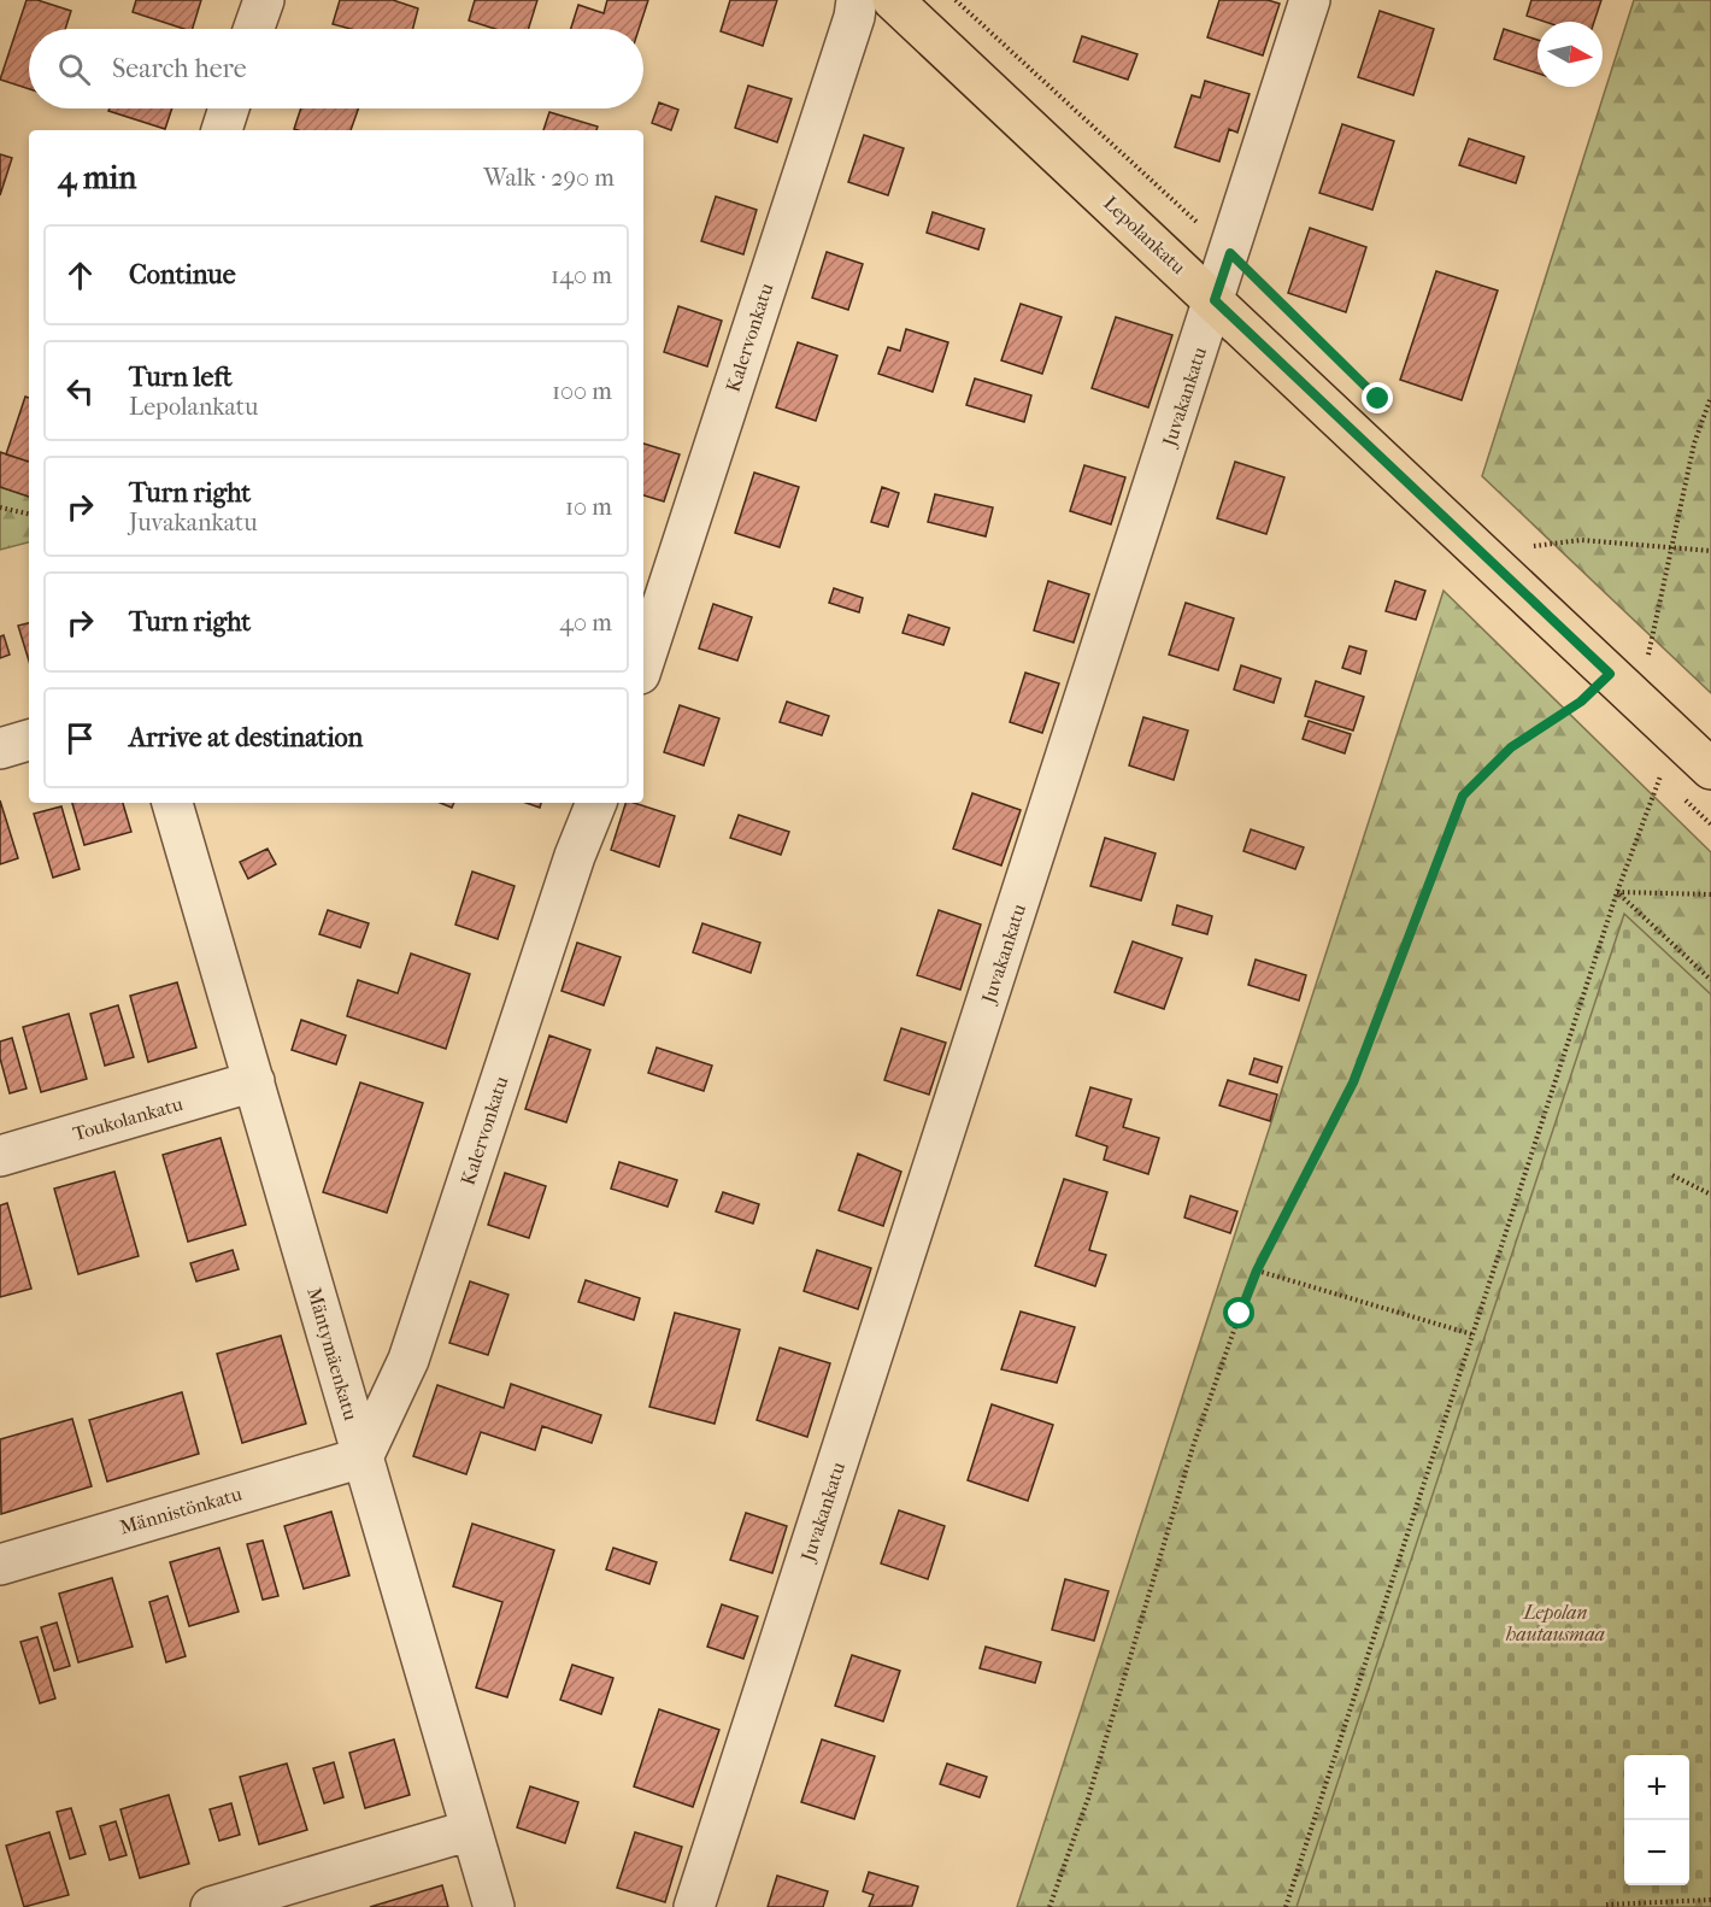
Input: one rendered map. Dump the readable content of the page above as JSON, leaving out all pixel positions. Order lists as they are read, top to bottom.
{
  "streets": {
    "main road": ["Lepolankatu"],
    "street": [
      "Kalervonkatu",
      "Juvakankatu",
      "Toukolankatu",
      "Mäntymäenkatu",
      "Männistönkatu"
    ]
  },
  "crossings": [
    ["Lepolankatu", "Juvakankatu"],
    ["Kalervonkatu", "Mäntymäenkatu"],
    ["Kalervonkatu", "Männistönkatu"],
    ["Toukolankatu", "Mäntymäenkatu"],
    ["Mäntymäenkatu", "Männistönkatu"]
  ],
  "parks": ["Lepolan hautausmaa"],
  "north": "right",
  "page": {
    "search": "Search here",
    "heading": ["4 min", "Walk · 290 m"],
    "list": [
      ["Continue", "140 m"],
      ["Turn left", "Lepolankatu", "100 m"],
      ["Turn right", "Juvakankatu", "10 m"],
      ["Turn right", "40 m"],
      "Arrive at destination"
    ],
    "map_buttons": ["+", "−"]
  }
}
